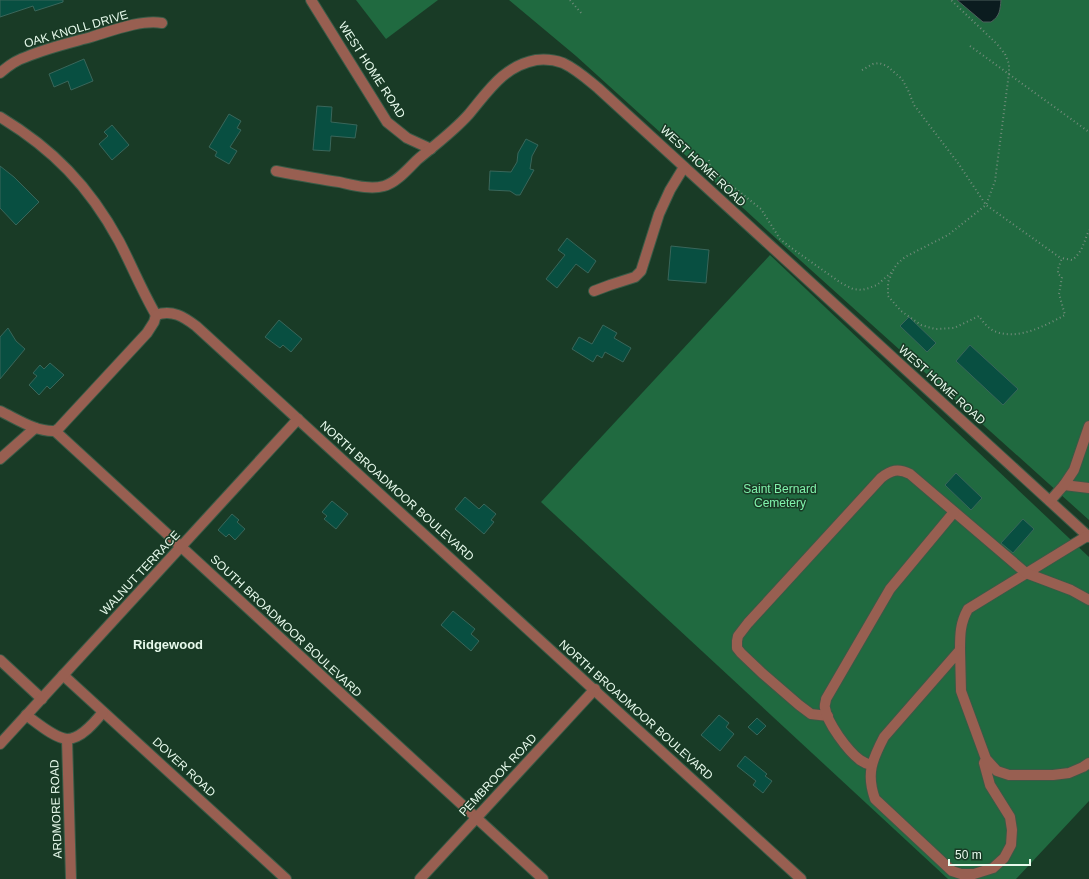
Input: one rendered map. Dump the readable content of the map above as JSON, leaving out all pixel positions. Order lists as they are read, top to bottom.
{
  "streets": {
    "street": [
      "OAK KNOLL DRIVE",
      "WEST HOME ROAD",
      "NORTH BROADMOOR BOULEVARD",
      "WALNUT TERRACE",
      "SOUTH BROADMOOR BOULEVARD",
      "DOVER ROAD",
      "PEMBROOK ROAD",
      "ARDMORE ROAD"
    ]
  },
  "crossings": [
    ["NORTH BROADMOOR BOULEVARD", "WALNUT TERRACE"],
    ["NORTH BROADMOOR BOULEVARD", "PEMBROOK ROAD"],
    ["WALNUT TERRACE", "SOUTH BROADMOOR BOULEVARD"],
    ["WALNUT TERRACE", "DOVER ROAD"],
    ["SOUTH BROADMOOR BOULEVARD", "PEMBROOK ROAD"]
  ],
  "districts": ["Ridgewood"],
  "parks": ["Saint Bernard Cemetery"],
  "scale_bar": "50 m"
}
